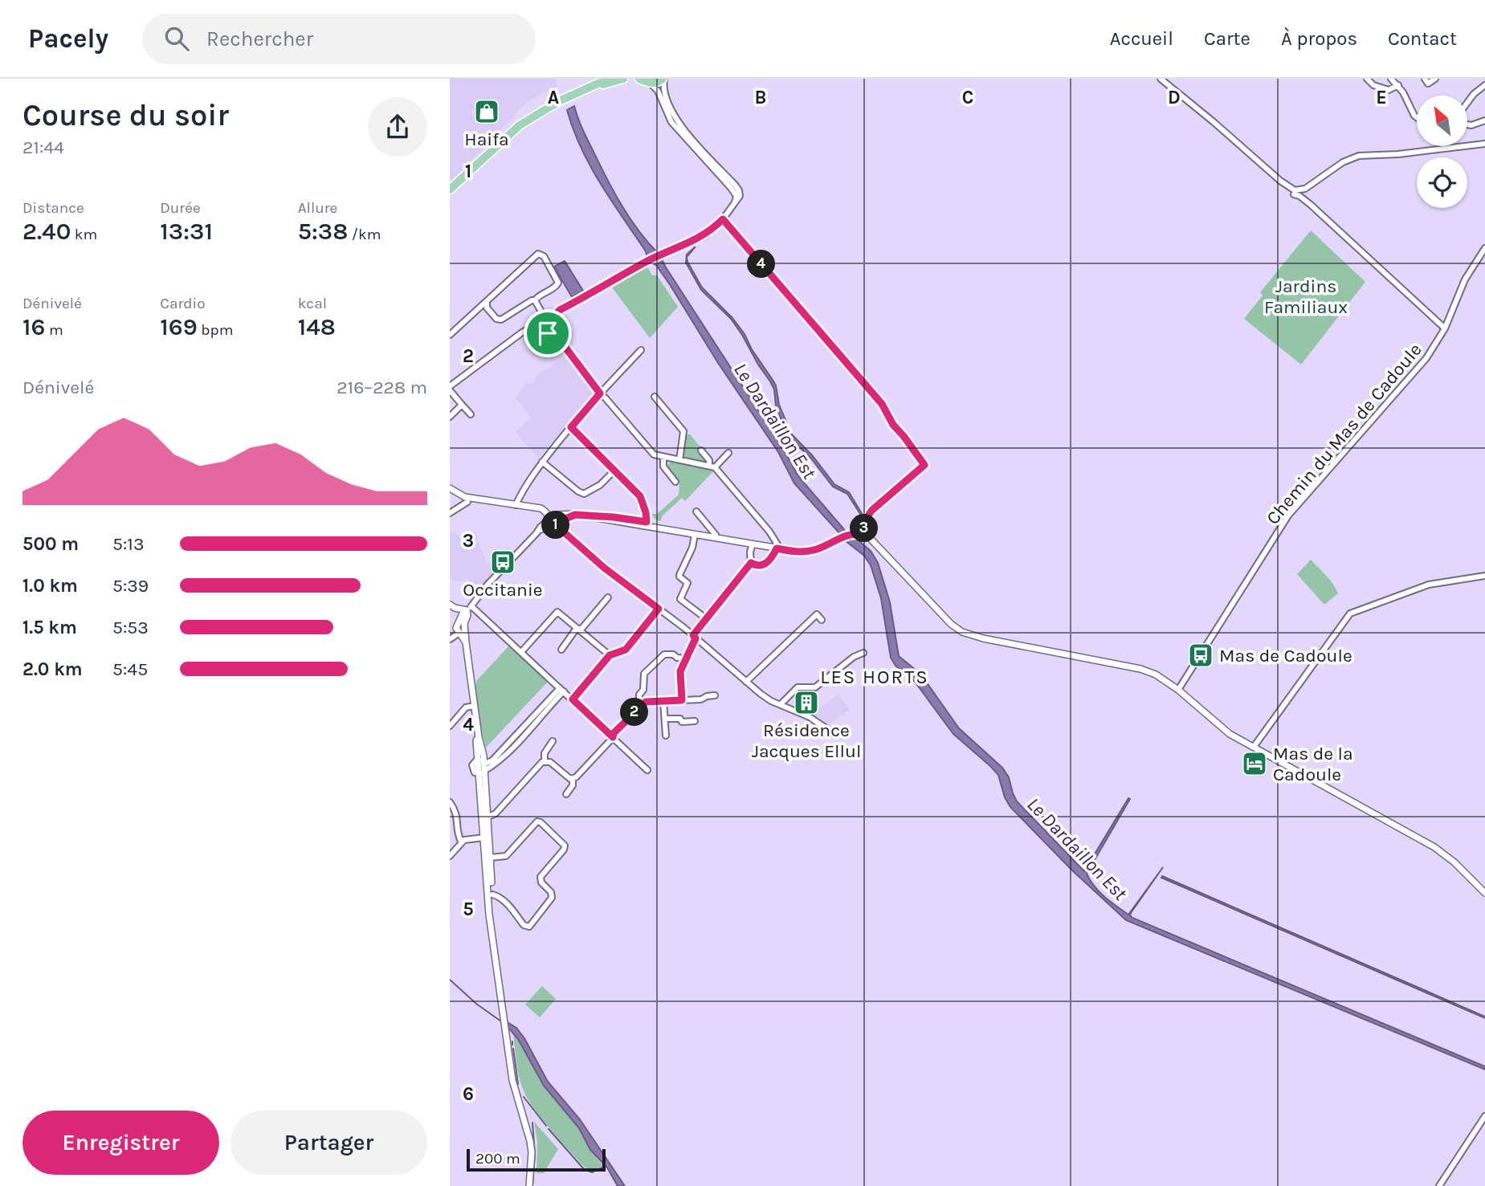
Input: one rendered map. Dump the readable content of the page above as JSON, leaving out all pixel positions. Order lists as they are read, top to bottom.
{
  "streets": {
    "street": ["Chemin du Mas de Cadoule"]
  },
  "districts": ["LES HORTS"],
  "water": ["Le Dardaillon Est"],
  "parks": ["Jardins Familiaux"],
  "places": {
    "shop": ["Haifa"],
    "bus stop": ["Occitanie", "Mas de Cadoule"],
    "building": ["Résidence Jacques Ellul"],
    "hotel": ["Mas de la Cadoule"]
  },
  "scale_bar": "200 m",
  "north": "top left",
  "page": {
    "header": "Pacely",
    "search": "Rechercher",
    "nav": [
      "Accueil",
      "Carte",
      "À propos",
      "Contact"
    ],
    "heading": ["Course du soir", "21:44"],
    "stats": [
      ["Distance", "2.40 km"],
      ["Durée", "13:31"],
      ["Allure", "5:38 /km"],
      ["Dénivelé", "16 m"],
      ["Cardio", "169 bpm"],
      ["kcal", "148"]
    ],
    "pins": [
      "4",
      "1",
      "3",
      "2"
    ],
    "chart": ["Dénivelé", "216–228 m"],
    "list": [
      {
        "name": "500 m",
        "note": "5:13"
      },
      {
        "name": "1.0 km",
        "note": "5:39"
      },
      {
        "name": "1.5 km",
        "note": "5:53"
      },
      {
        "name": "2.0 km",
        "note": "5:45"
      }
    ],
    "buttons": ["Enregistrer", "Partager"],
    "scale": "200 m"
  },
  "grid": {
    "columns": [
      "A",
      "B",
      "C",
      "D",
      "E"
    ],
    "rows": [
      "1",
      "2",
      "3",
      "4",
      "5",
      "6"
    ]
  }
}
